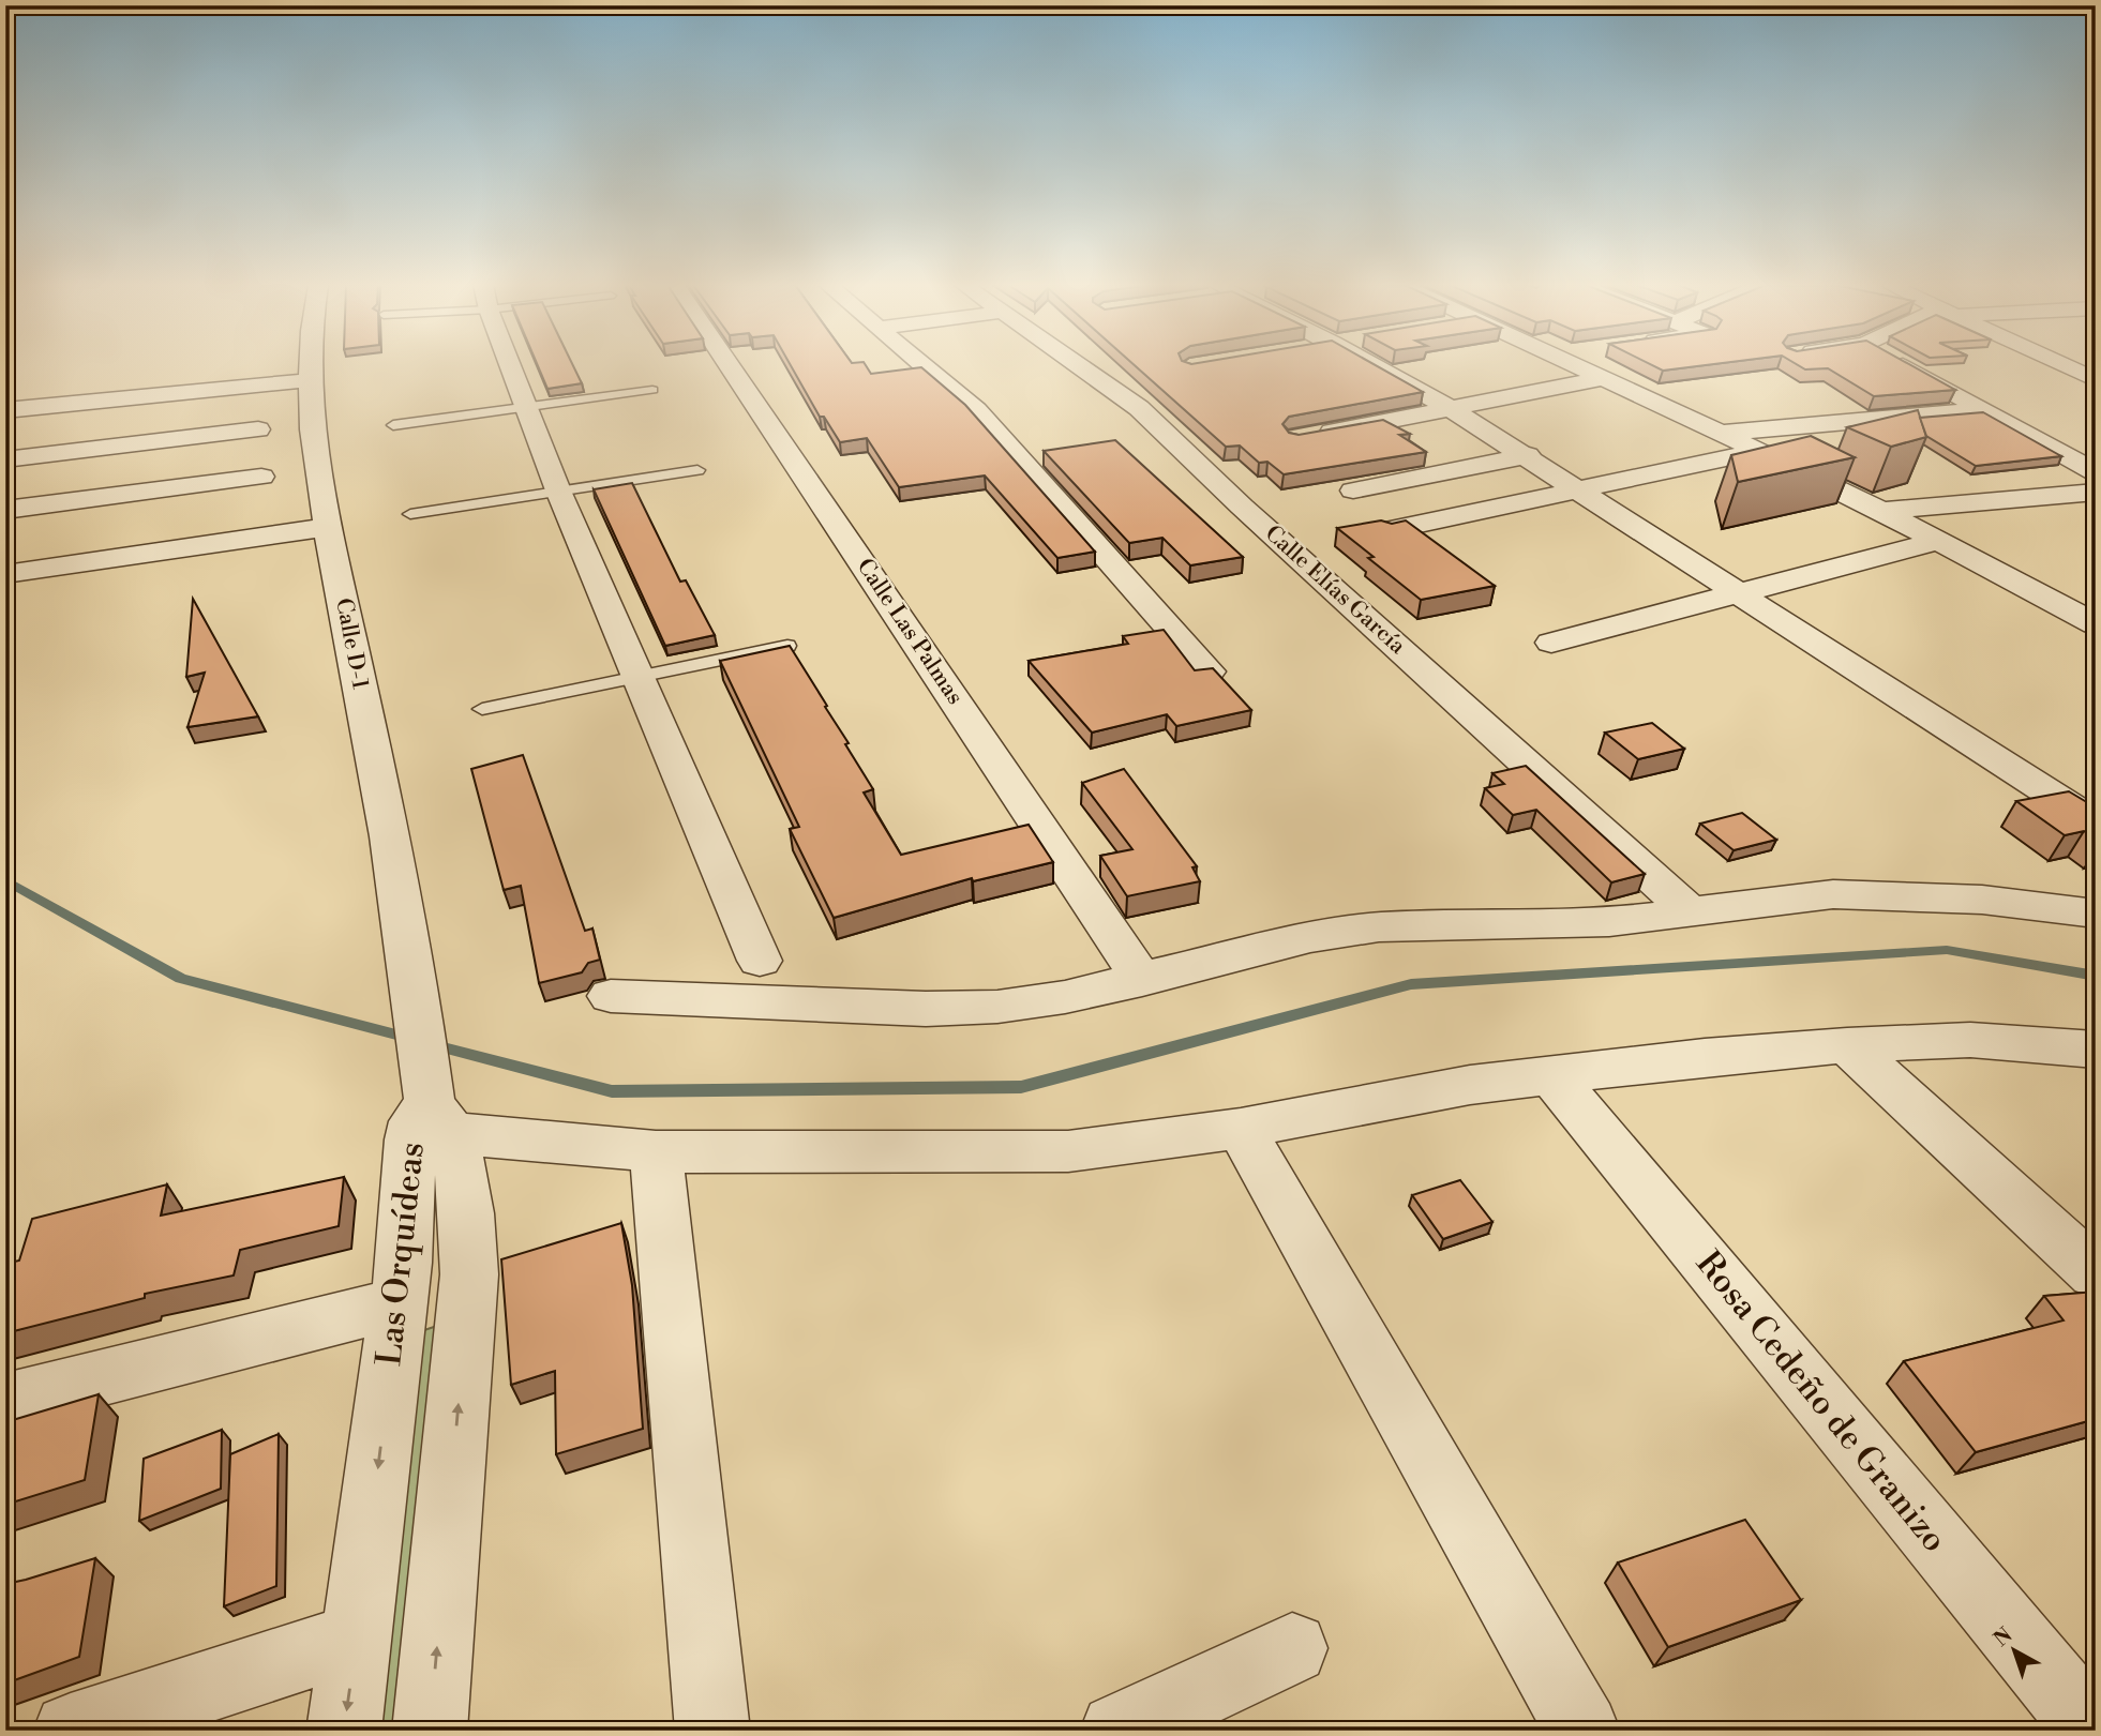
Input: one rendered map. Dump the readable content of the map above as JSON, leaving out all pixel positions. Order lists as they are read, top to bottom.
{
  "streets": {
    "street": [
      "Calle Elías García",
      "Calle Las Palmas",
      "Calle D-1",
      "Las Orquídeas",
      "Rosa Cedeño de Granizo"
    ]
  },
  "crossings": [
    ["Calle D-1", "Las Orquídeas"]
  ],
  "north": "top left"
}
